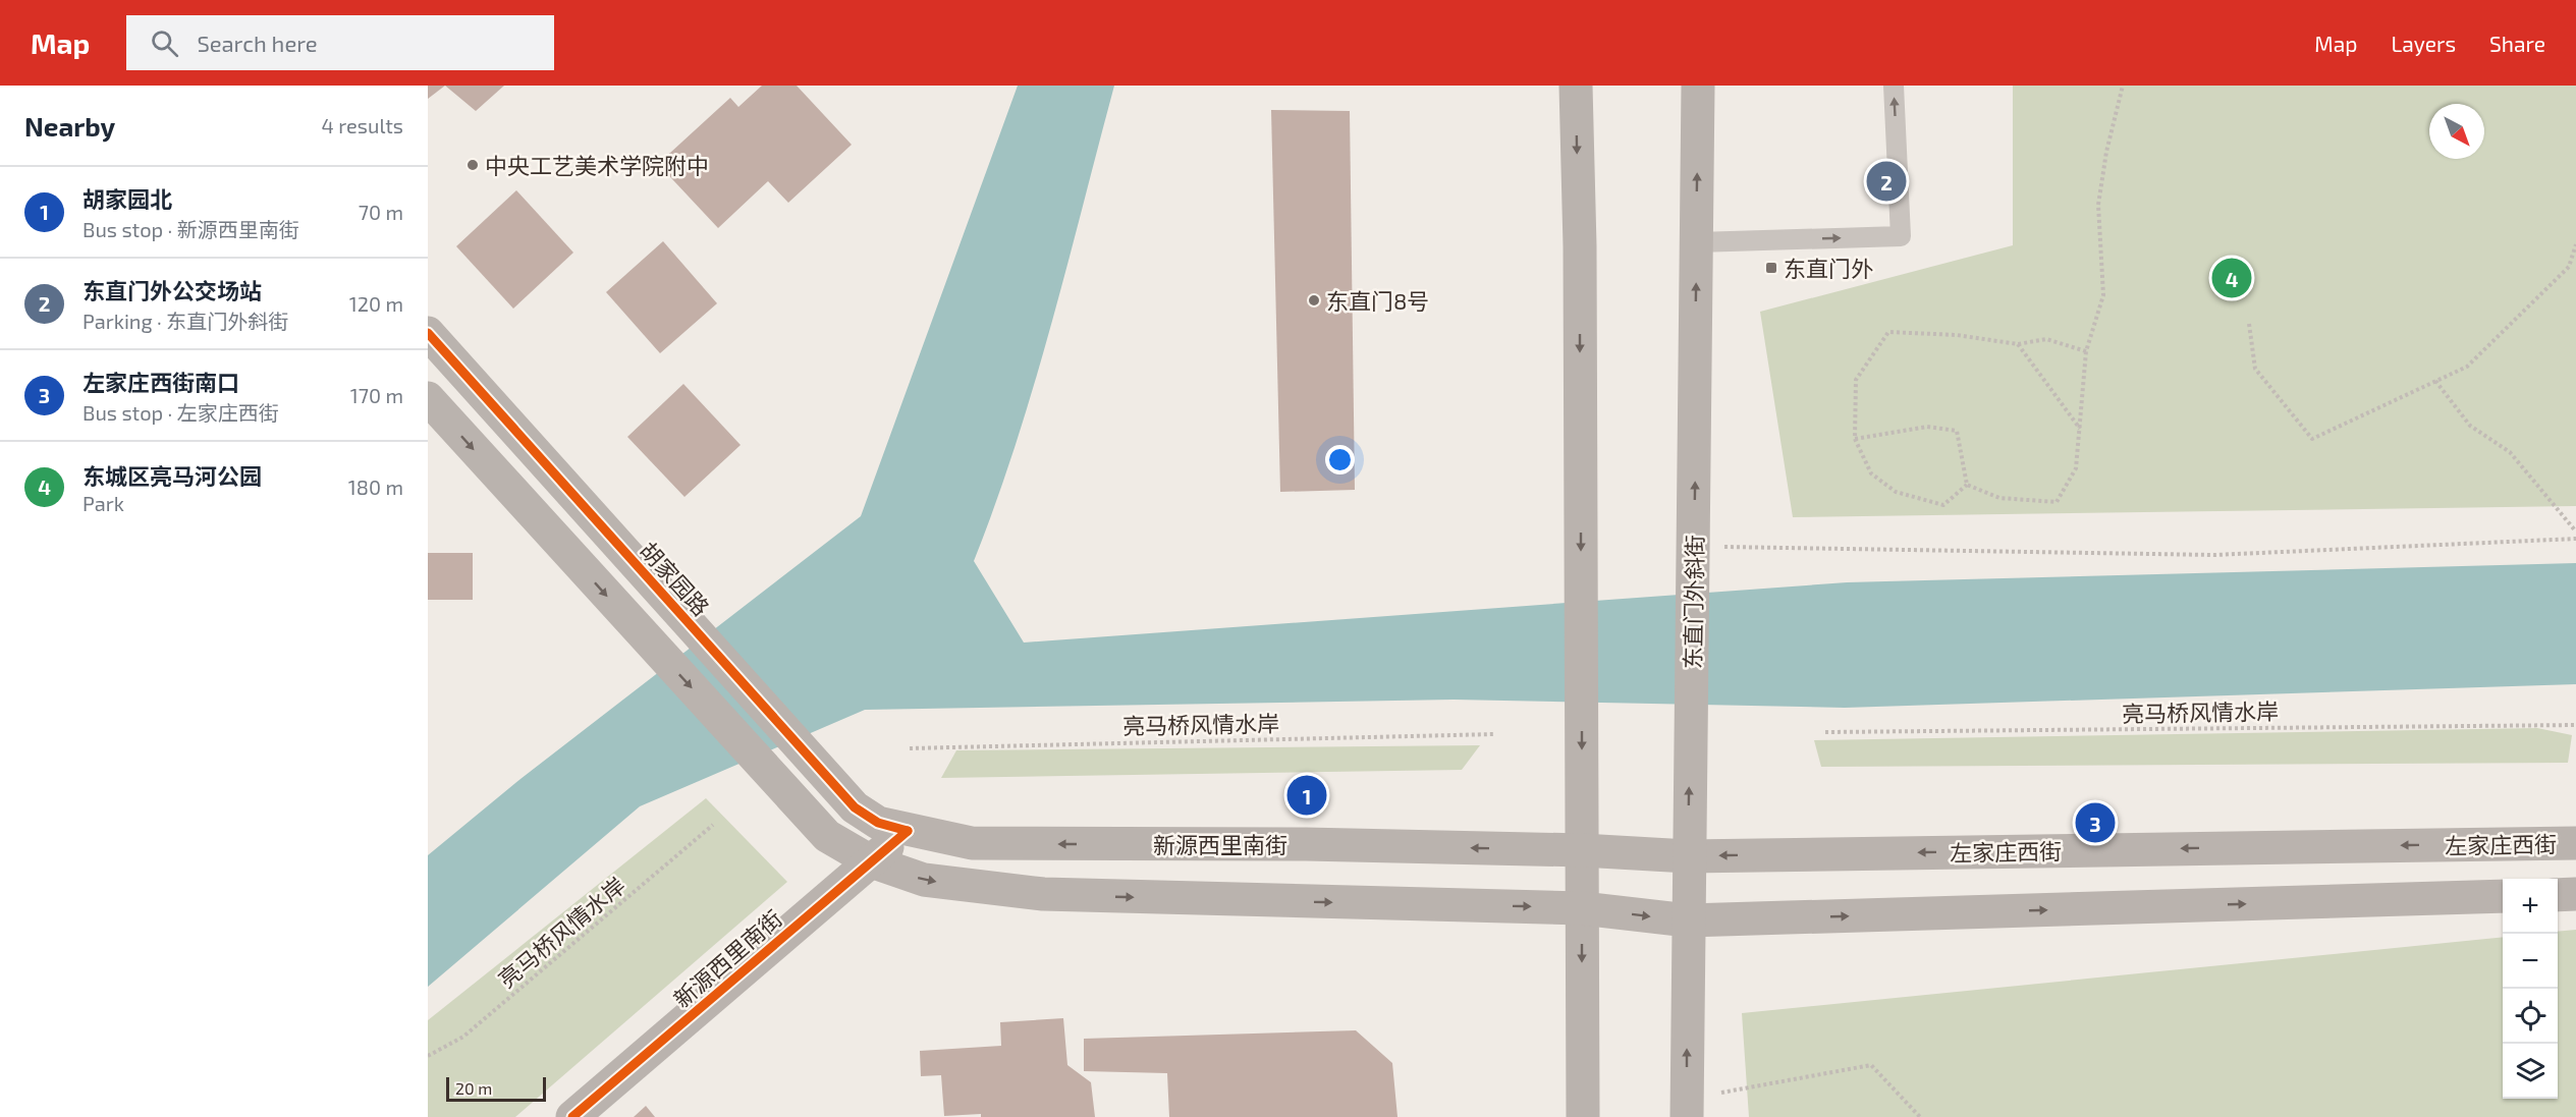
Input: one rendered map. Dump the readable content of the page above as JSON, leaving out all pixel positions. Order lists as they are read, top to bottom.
{
  "streets": {
    "main road": [
      "胡家园路",
      "东直门外斜街",
      "新源西里南街",
      "左家庄西街"
    ],
    "path": ["亮马桥风情水岸"]
  },
  "crossings": [
    ["胡家园路", "新源西里南街"],
    ["东直门外斜街", "左家庄西街"],
    ["新源西里南街", "左家庄西街"]
  ],
  "places": {
    "other": ["中央工艺美术学院附中", "东直门8号"],
    "transit": ["东直门外"]
  },
  "scale_bar": "20 m",
  "north": "bottom right",
  "page": {
    "header": "Map",
    "search": "Search here",
    "nav": ["Map", "Layers", "Share"],
    "heading": ["Nearby", "4 results"],
    "pins": [
      "2",
      "4",
      "1",
      "3"
    ],
    "list": [
      {
        "mark": "1",
        "name": "胡家园北",
        "note": "Bus stop · 新源西里南街",
        "value": "70 m"
      },
      {
        "mark": "2",
        "name": "东直门外公交场站",
        "note": "Parking · 东直门外斜街",
        "value": "120 m"
      },
      {
        "mark": "3",
        "name": "左家庄西街南口",
        "note": "Bus stop · 左家庄西街",
        "value": "170 m"
      },
      {
        "mark": "4",
        "name": "东城区亮马河公园",
        "note": "Park",
        "value": "180 m"
      }
    ],
    "map_buttons": ["+", "−"],
    "scale": "20 m"
  }
}
